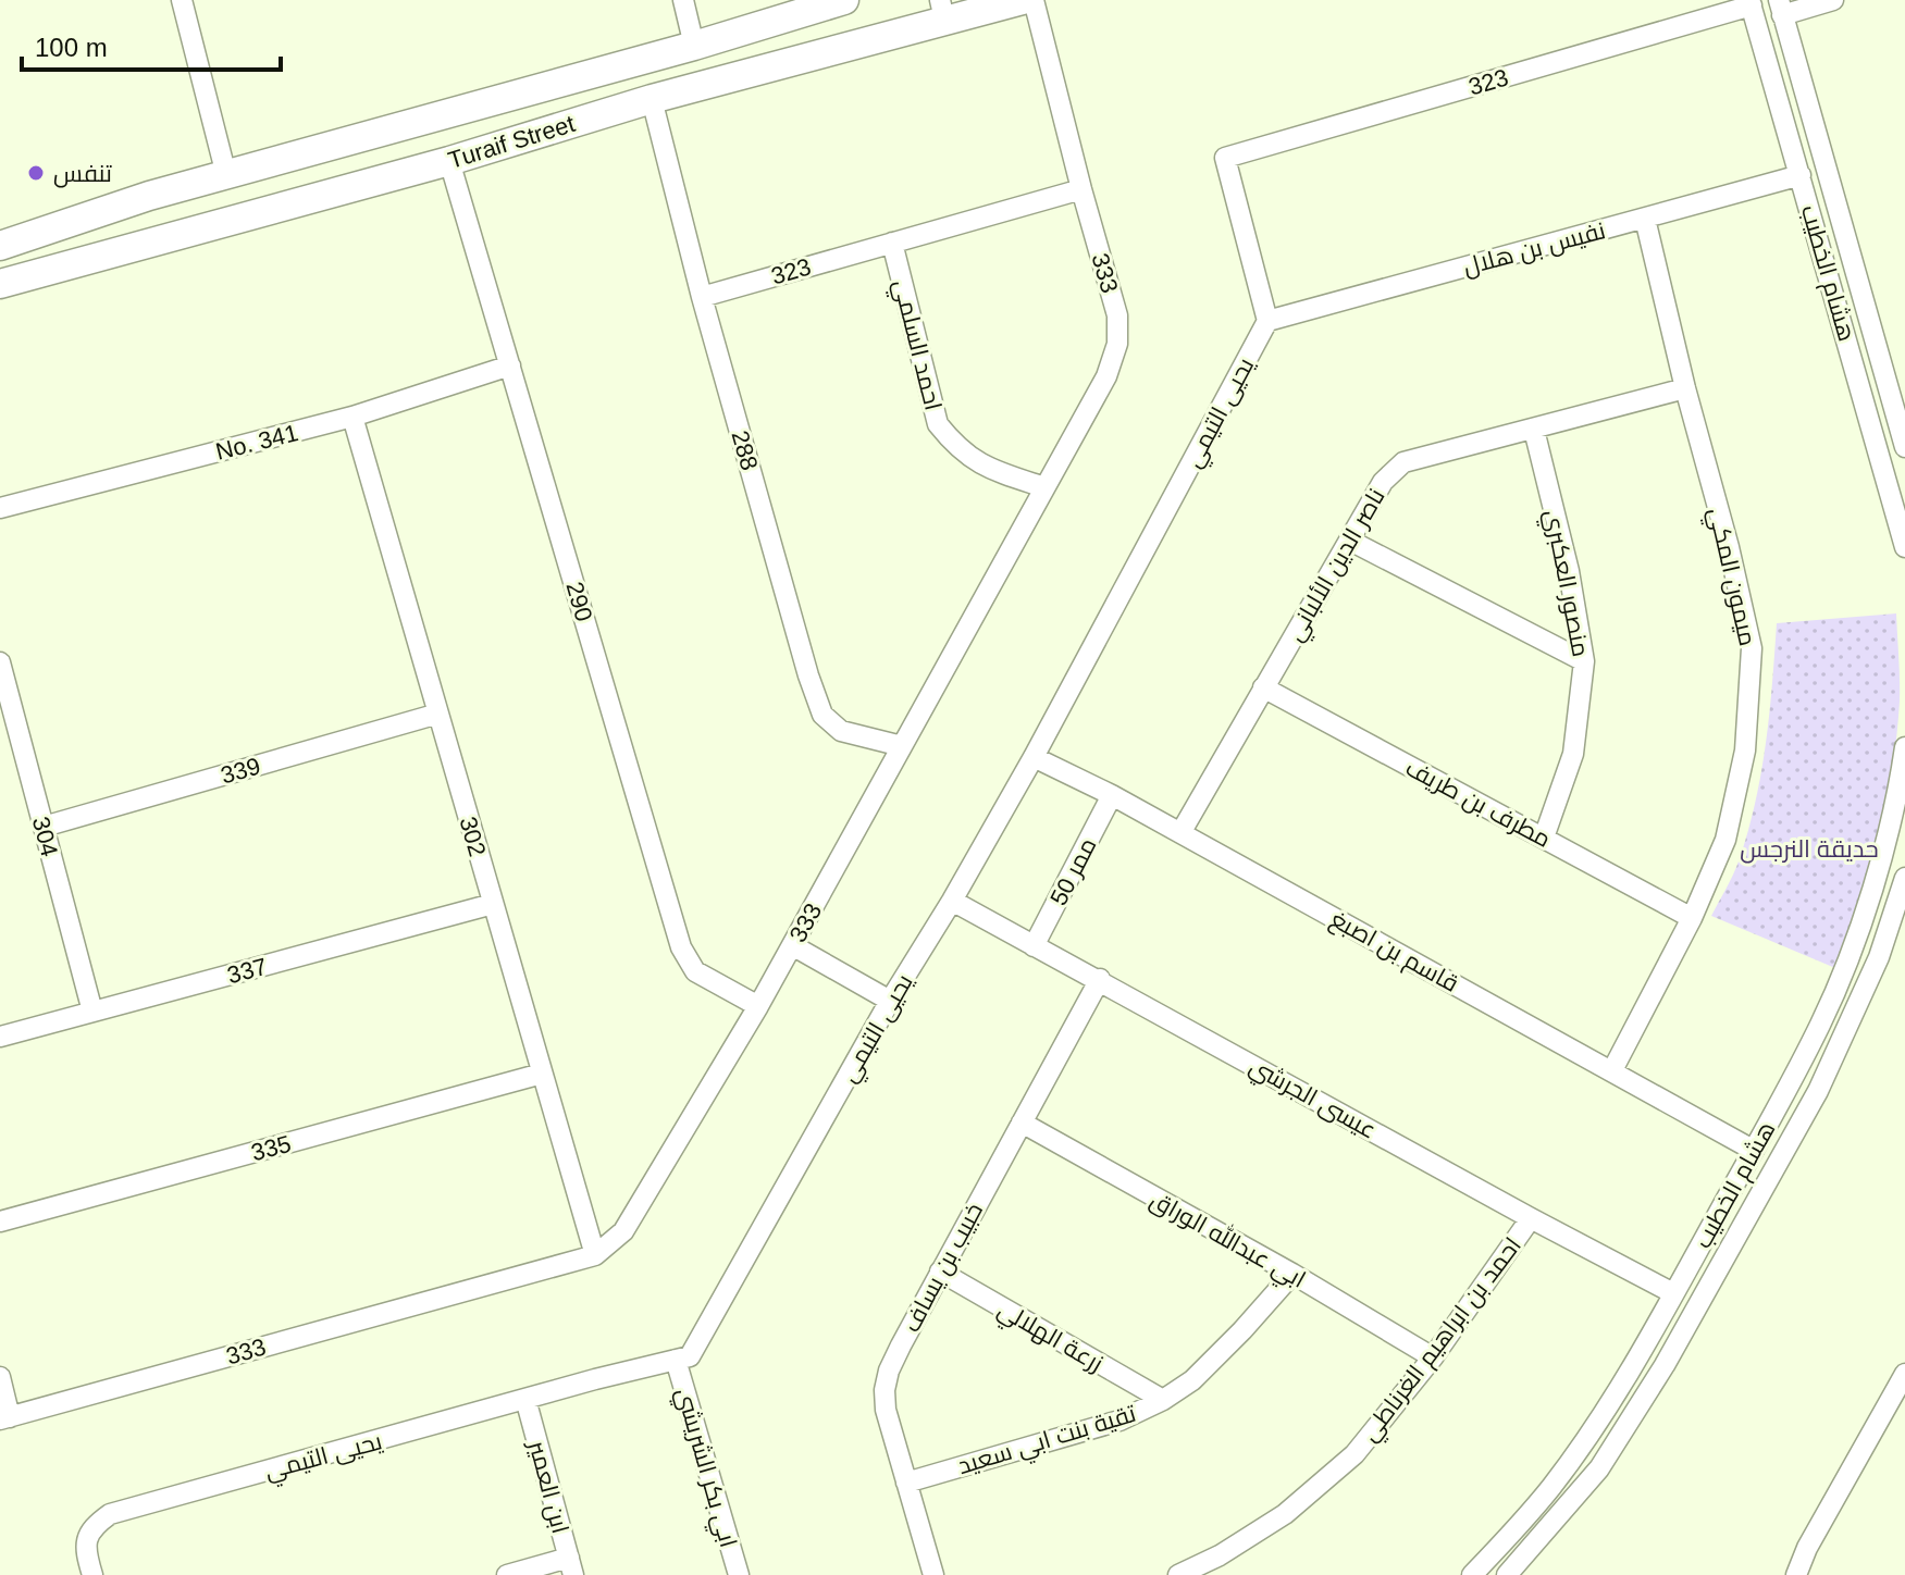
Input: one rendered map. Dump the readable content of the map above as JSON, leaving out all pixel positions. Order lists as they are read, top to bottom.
{
  "streets": {
    "street": [
      "323",
      "Turaif Street",
      "نفيس بن هلال",
      "333",
      "هشام الخطيب",
      "احمد السلمي",
      "يحيى التيمي",
      "No. 341",
      "288",
      "ناصر الدين الألباني",
      "ميمون المكي",
      "منصور العكبري",
      "290",
      "339",
      "مطرف بن طريف",
      "304",
      "302",
      "ممر 50",
      "قاسم بن اصبغ",
      "337",
      "عيسى الجرشي",
      "335",
      "ابي عبدالله الوراق",
      "خبيب بن يساف",
      "زرعة الهلالي",
      "احمد بن ابراهيم الغرناطي",
      "تقية بنت ابي سعيد",
      "ابي بكر الشريشي",
      "ابن العمير"
    ]
  },
  "crossings": [
    ["323", "نفيس بن هلال"],
    ["323", "333"],
    ["323", "هشام الخطيب"],
    ["323", "احمد السلمي"],
    ["323", "يحيى التيمي"],
    ["323", "288"],
    ["Turaif Street", "288"],
    ["Turaif Street", "290"],
    ["نفيس بن هلال", "هشام الخطيب"],
    ["نفيس بن هلال", "يحيى التيمي"],
    ["نفيس بن هلال", "ميمون المكي"],
    ["333", "احمد السلمي"],
    ["333", "288"],
    ["333", "290"],
    ["333", "302"],
    ["هشام الخطيب", "قاسم بن اصبغ"],
    ["هشام الخطيب", "عيسى الجرشي"],
    ["يحيى التيمي", "قاسم بن اصبغ"],
    ["يحيى التيمي", "عيسى الجرشي"],
    ["يحيى التيمي", "ابي بكر الشريشي"],
    ["يحيى التيمي", "ابن العمير"],
    ["No. 341", "290"],
    ["No. 341", "302"],
    ["ناصر الدين الألباني", "ميمون المكي"],
    ["ناصر الدين الألباني", "منصور العكبري"],
    ["ناصر الدين الألباني", "مطرف بن طريف"],
    ["ناصر الدين الألباني", "قاسم بن اصبغ"],
    ["ميمون المكي", "مطرف بن طريف"],
    ["ميمون المكي", "قاسم بن اصبغ"],
    ["منصور العكبري", "مطرف بن طريف"],
    ["339", "304"],
    ["339", "302"],
    ["304", "337"],
    ["302", "337"],
    ["302", "335"],
    ["ممر 50", "قاسم بن اصبغ"],
    ["ممر 50", "عيسى الجرشي"],
    ["عيسى الجرشي", "خبيب بن يساف"],
    ["عيسى الجرشي", "احمد بن ابراهيم الغرناطي"],
    ["ابي عبدالله الوراق", "خبيب بن يساف"],
    ["ابي عبدالله الوراق", "احمد بن ابراهيم الغرناطي"],
    ["ابي عبدالله الوراق", "تقية بنت ابي سعيد"],
    ["خبيب بن يساف", "زرعة الهلالي"],
    ["خبيب بن يساف", "تقية بنت ابي سعيد"],
    ["زرعة الهلالي", "تقية بنت ابي سعيد"]
  ],
  "parks": ["حديقة النرجس"],
  "places": ["تنفس"],
  "scale_bar": "100 m"
}
